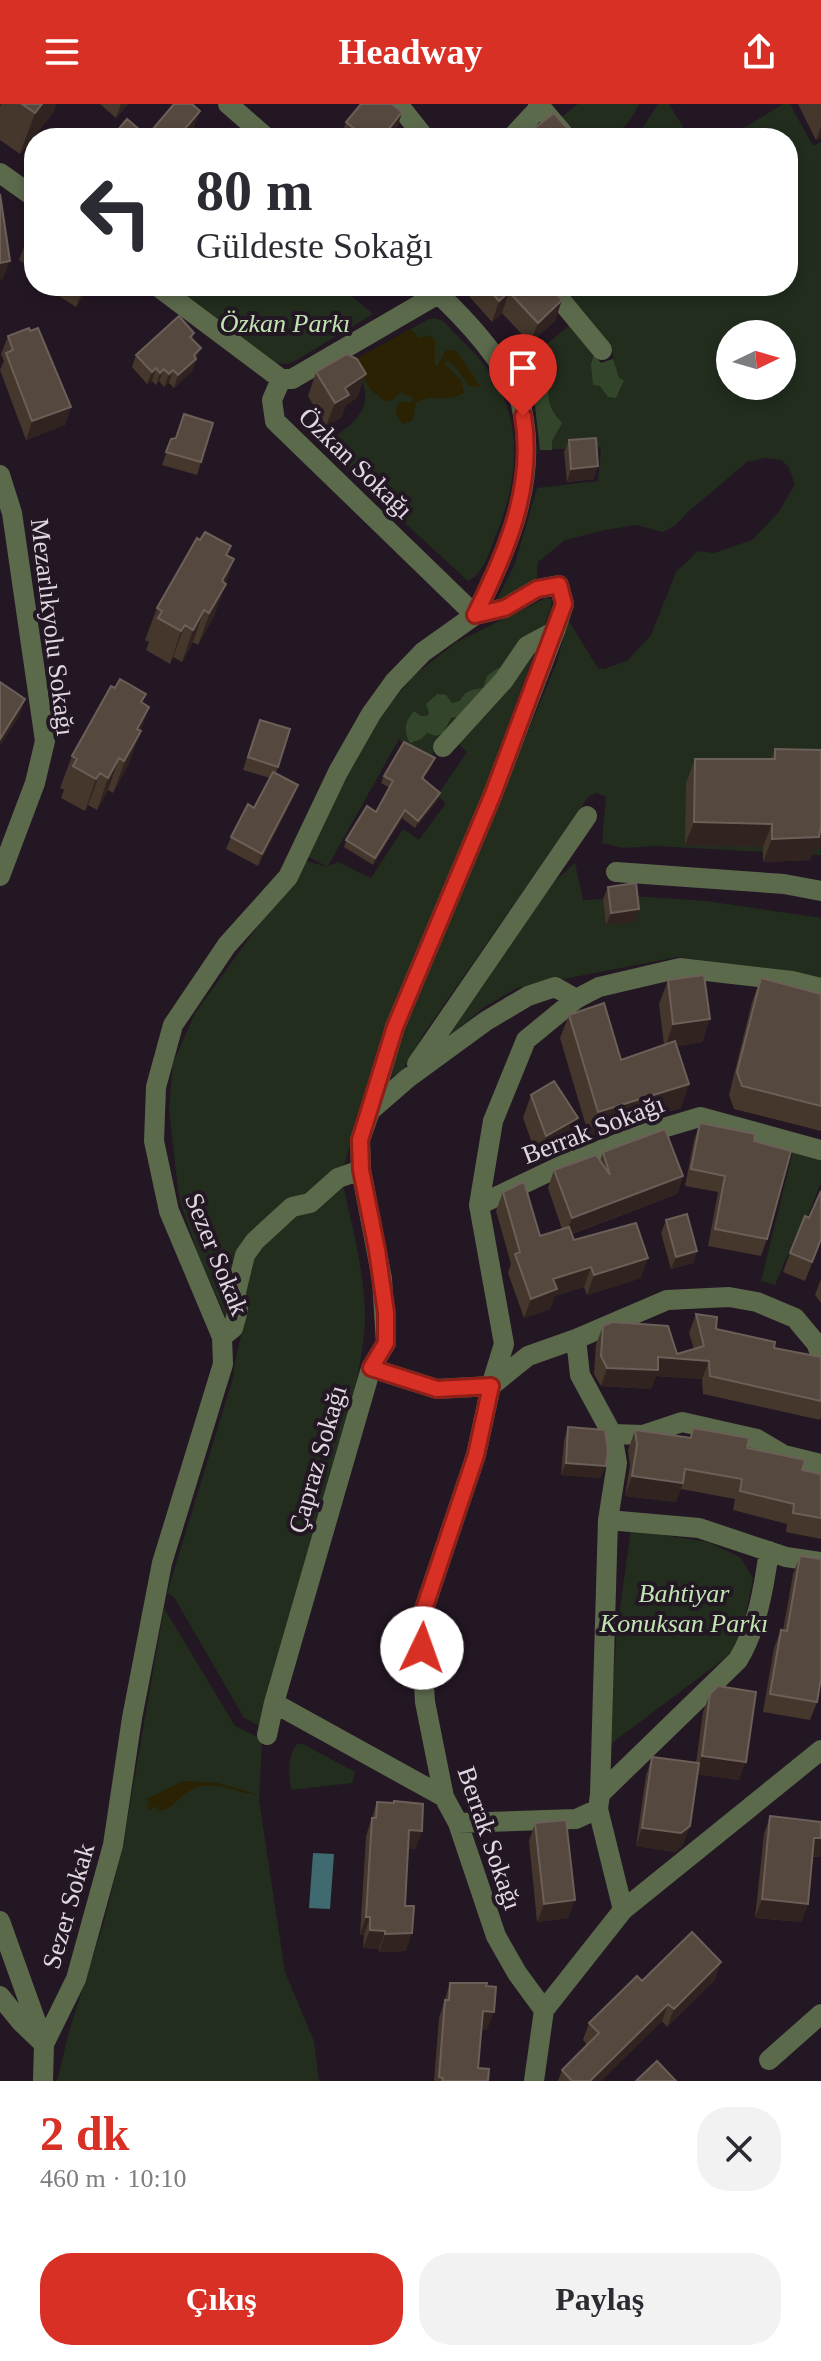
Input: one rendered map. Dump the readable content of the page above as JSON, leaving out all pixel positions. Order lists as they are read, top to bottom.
{
  "streets": {
    "street": [
      "Özkan Sokağı",
      "Mezarlıkyolu Sokağı",
      "Berrak Sokağı",
      "Sezer Sokak",
      "Çapraz Sokağı"
    ]
  },
  "crossings": [
    ["Özkan Sokağı", "Sezer Sokak"],
    ["Özkan Sokağı", "Çapraz Sokağı"],
    ["Sezer Sokak", "Çapraz Sokağı"]
  ],
  "parks": ["Özkan Parkı", "Bahtiyar Konuksan Parkı"],
  "north": "right",
  "page": {
    "header": "Headway",
    "turn": ["80 m", "Güldeste Sokağı"],
    "heading": ["2 dk", "460 m · 10:10"],
    "buttons": ["Çıkış", "Paylaş"]
  }
}
